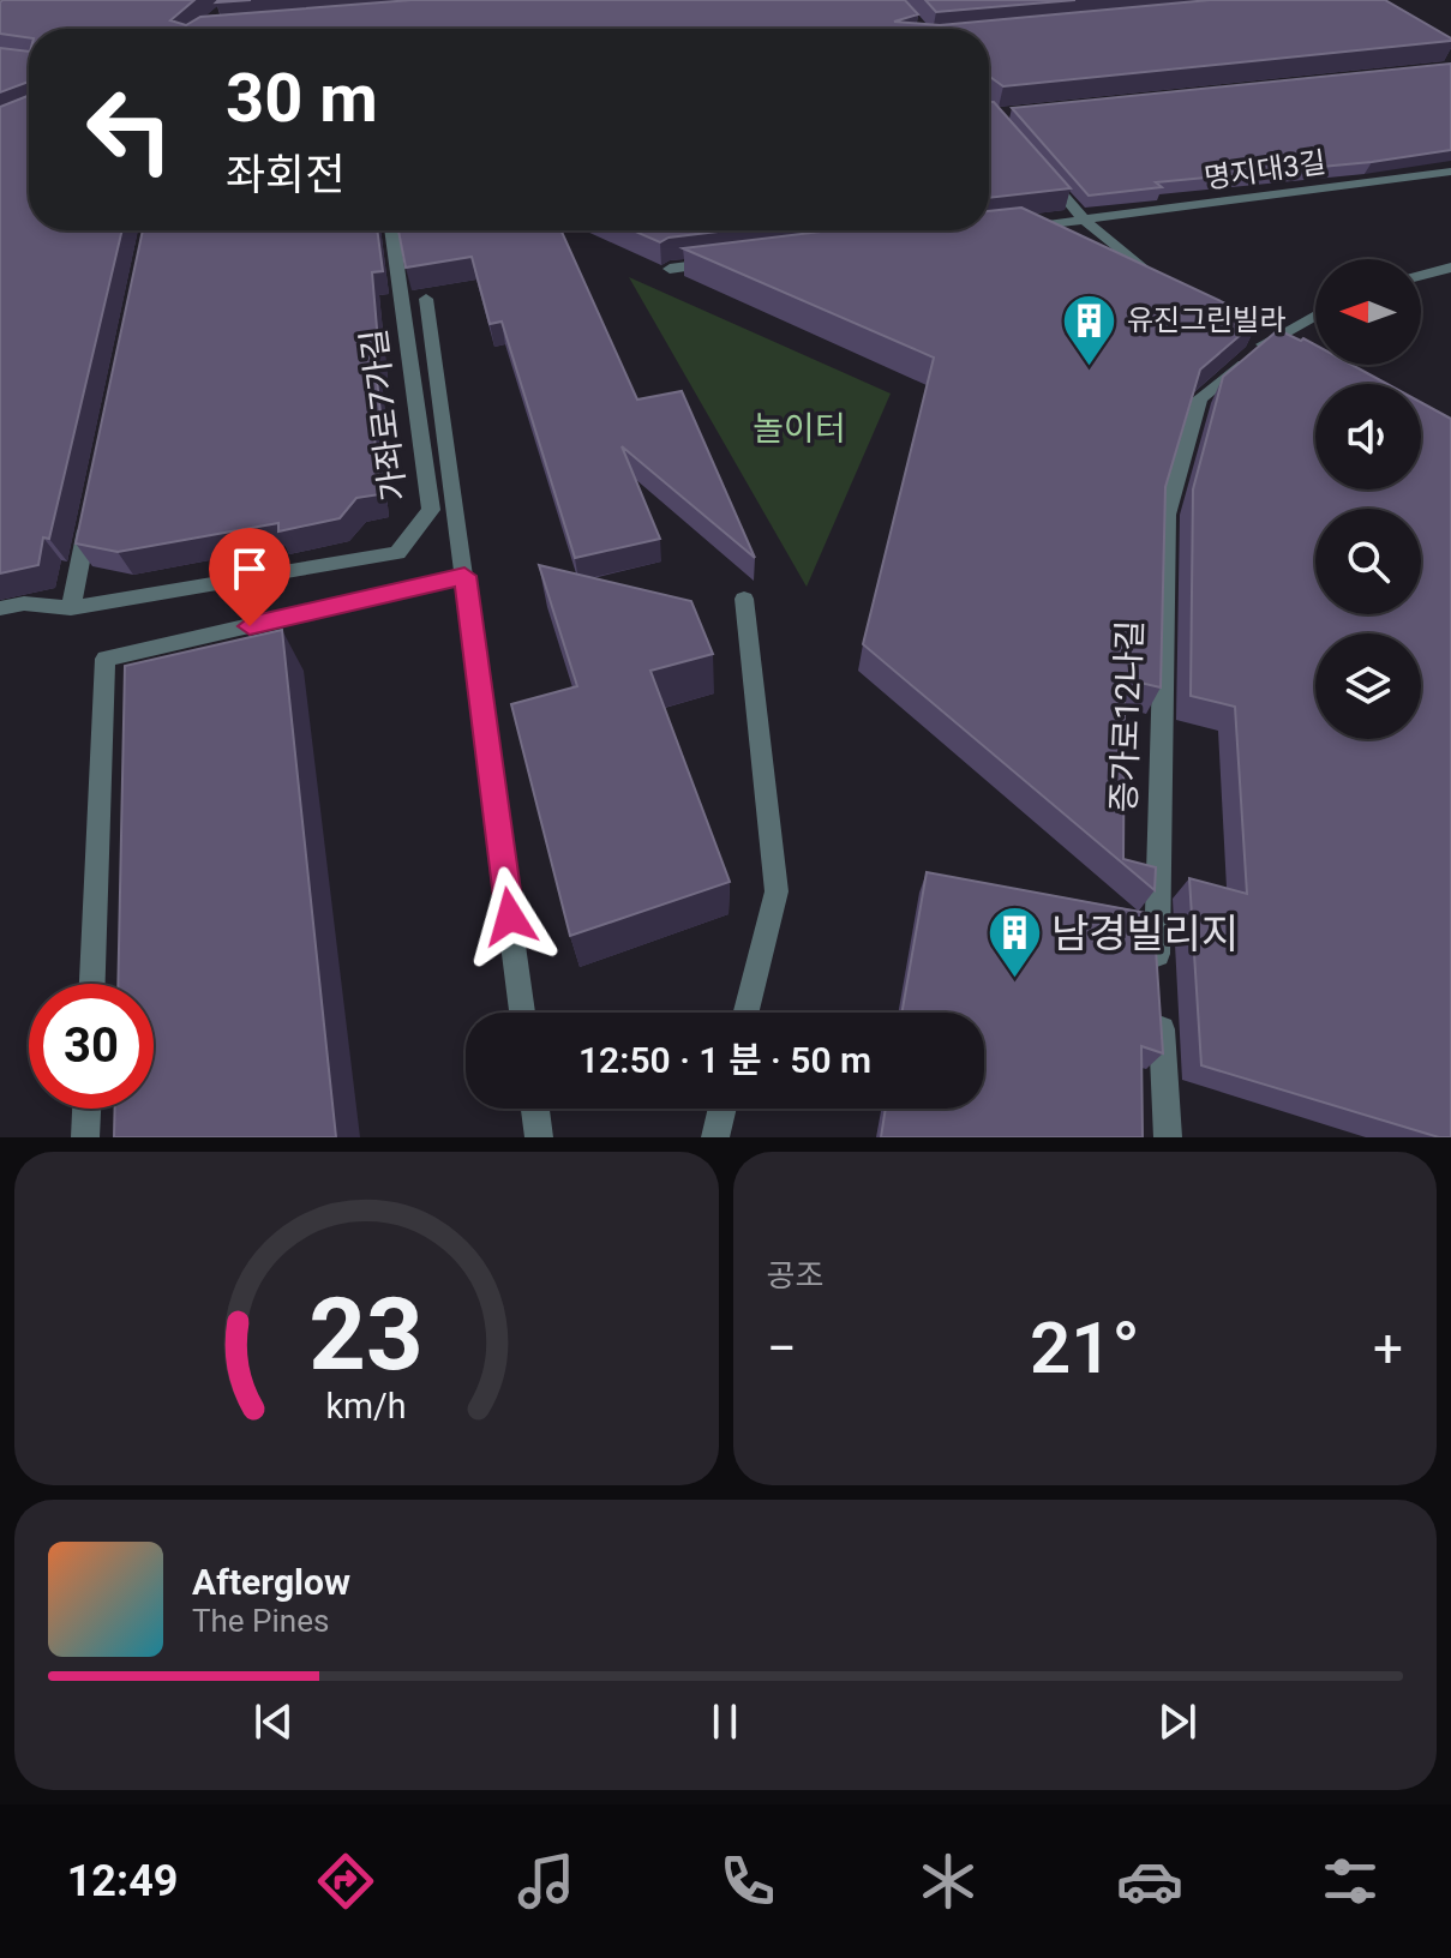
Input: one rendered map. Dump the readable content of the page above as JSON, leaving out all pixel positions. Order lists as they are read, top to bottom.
{
  "streets": {
    "street": ["명지대3길", "가좌로7가길", "증가로12나길"]
  },
  "parks": ["놀이터"],
  "places": {
    "building": ["유진그린빌라", "남경빌리지"]
  },
  "north": "left",
  "page": {
    "turn": ["30 m", "좌회전"],
    "limit": "30",
    "trip": "12:50 · 1 분 · 50 m",
    "tile": "공조",
    "heat": ["−", "21°", "+"],
    "song": ["Afterglow", "The Pines"],
    "tabs": "12:49",
    "gauge": ["23", "km/h"]
  }
}
